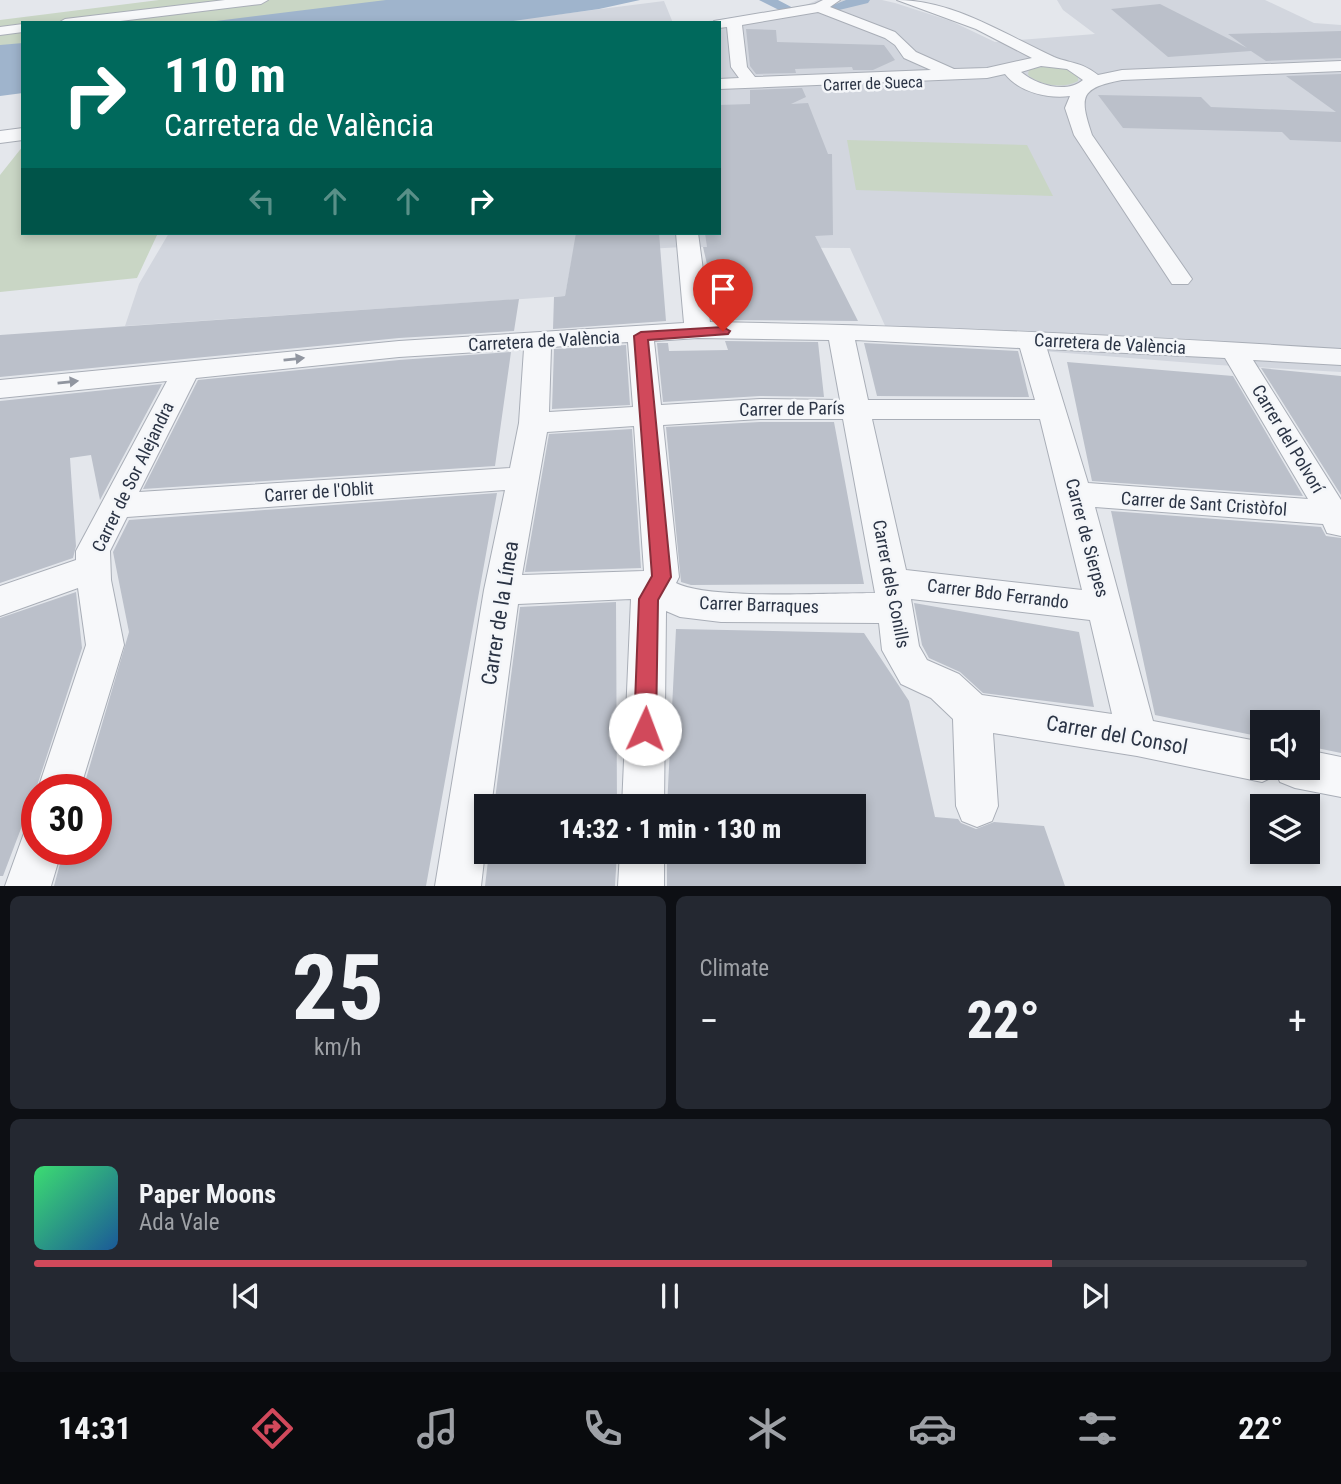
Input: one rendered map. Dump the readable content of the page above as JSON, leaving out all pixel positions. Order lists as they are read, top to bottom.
{
  "streets": {
    "street": [
      "Carrer de Sueca",
      "Carretera de València",
      "Carrer de París",
      "Carrer del Polvorí",
      "Carrer de Sor Alejandra",
      "Carrer de l'Oblit",
      "Carrer de Sant Cristòfol",
      "Carrer de Sierpes",
      "Carrer dels Conills",
      "Carrer Bdo Ferrando",
      "Carrer Barraques",
      "Carrer de la Línea",
      "Carrer del Consol"
    ]
  },
  "crossings": [
    ["Carretera de València", "Carrer del Polvorí"],
    ["Carretera de València", "Carrer de Sor Alejandra"],
    ["Carretera de València", "Carrer de Sierpes"],
    ["Carretera de València", "Carrer dels Conills"],
    ["Carretera de València", "Carrer de la Línea"],
    ["Carrer de París", "Carrer de Sierpes"],
    ["Carrer de París", "Carrer dels Conills"],
    ["Carrer de París", "Carrer de la Línea"],
    ["Carrer del Polvorí", "Carrer de Sant Cristòfol"],
    ["Carrer de Sor Alejandra", "Carrer de l'Oblit"],
    ["Carrer de l'Oblit", "Carrer de la Línea"],
    ["Carrer de Sant Cristòfol", "Carrer de Sierpes"],
    ["Carrer de Sierpes", "Carrer Bdo Ferrando"],
    ["Carrer de Sierpes", "Carrer del Consol"],
    ["Carrer dels Conills", "Carrer Bdo Ferrando"],
    ["Carrer dels Conills", "Carrer Barraques"],
    ["Carrer dels Conills", "Carrer del Consol"],
    ["Carrer Bdo Ferrando", "Carrer Barraques"],
    ["Carrer Barraques", "Carrer de la Línea"]
  ],
  "one_way": ["Carretera de València"],
  "page": {
    "turn": ["110 m", "Carretera de València"],
    "limit": "30",
    "trip": "14:32 · 1 min · 130 m",
    "tile": [
      ["25", "km/h"],
      "Climate"
    ],
    "heat": ["−", "22°", "+"],
    "song": ["Paper Moons", "Ada Vale"],
    "tabs": ["14:31", "22°"]
  }
}
